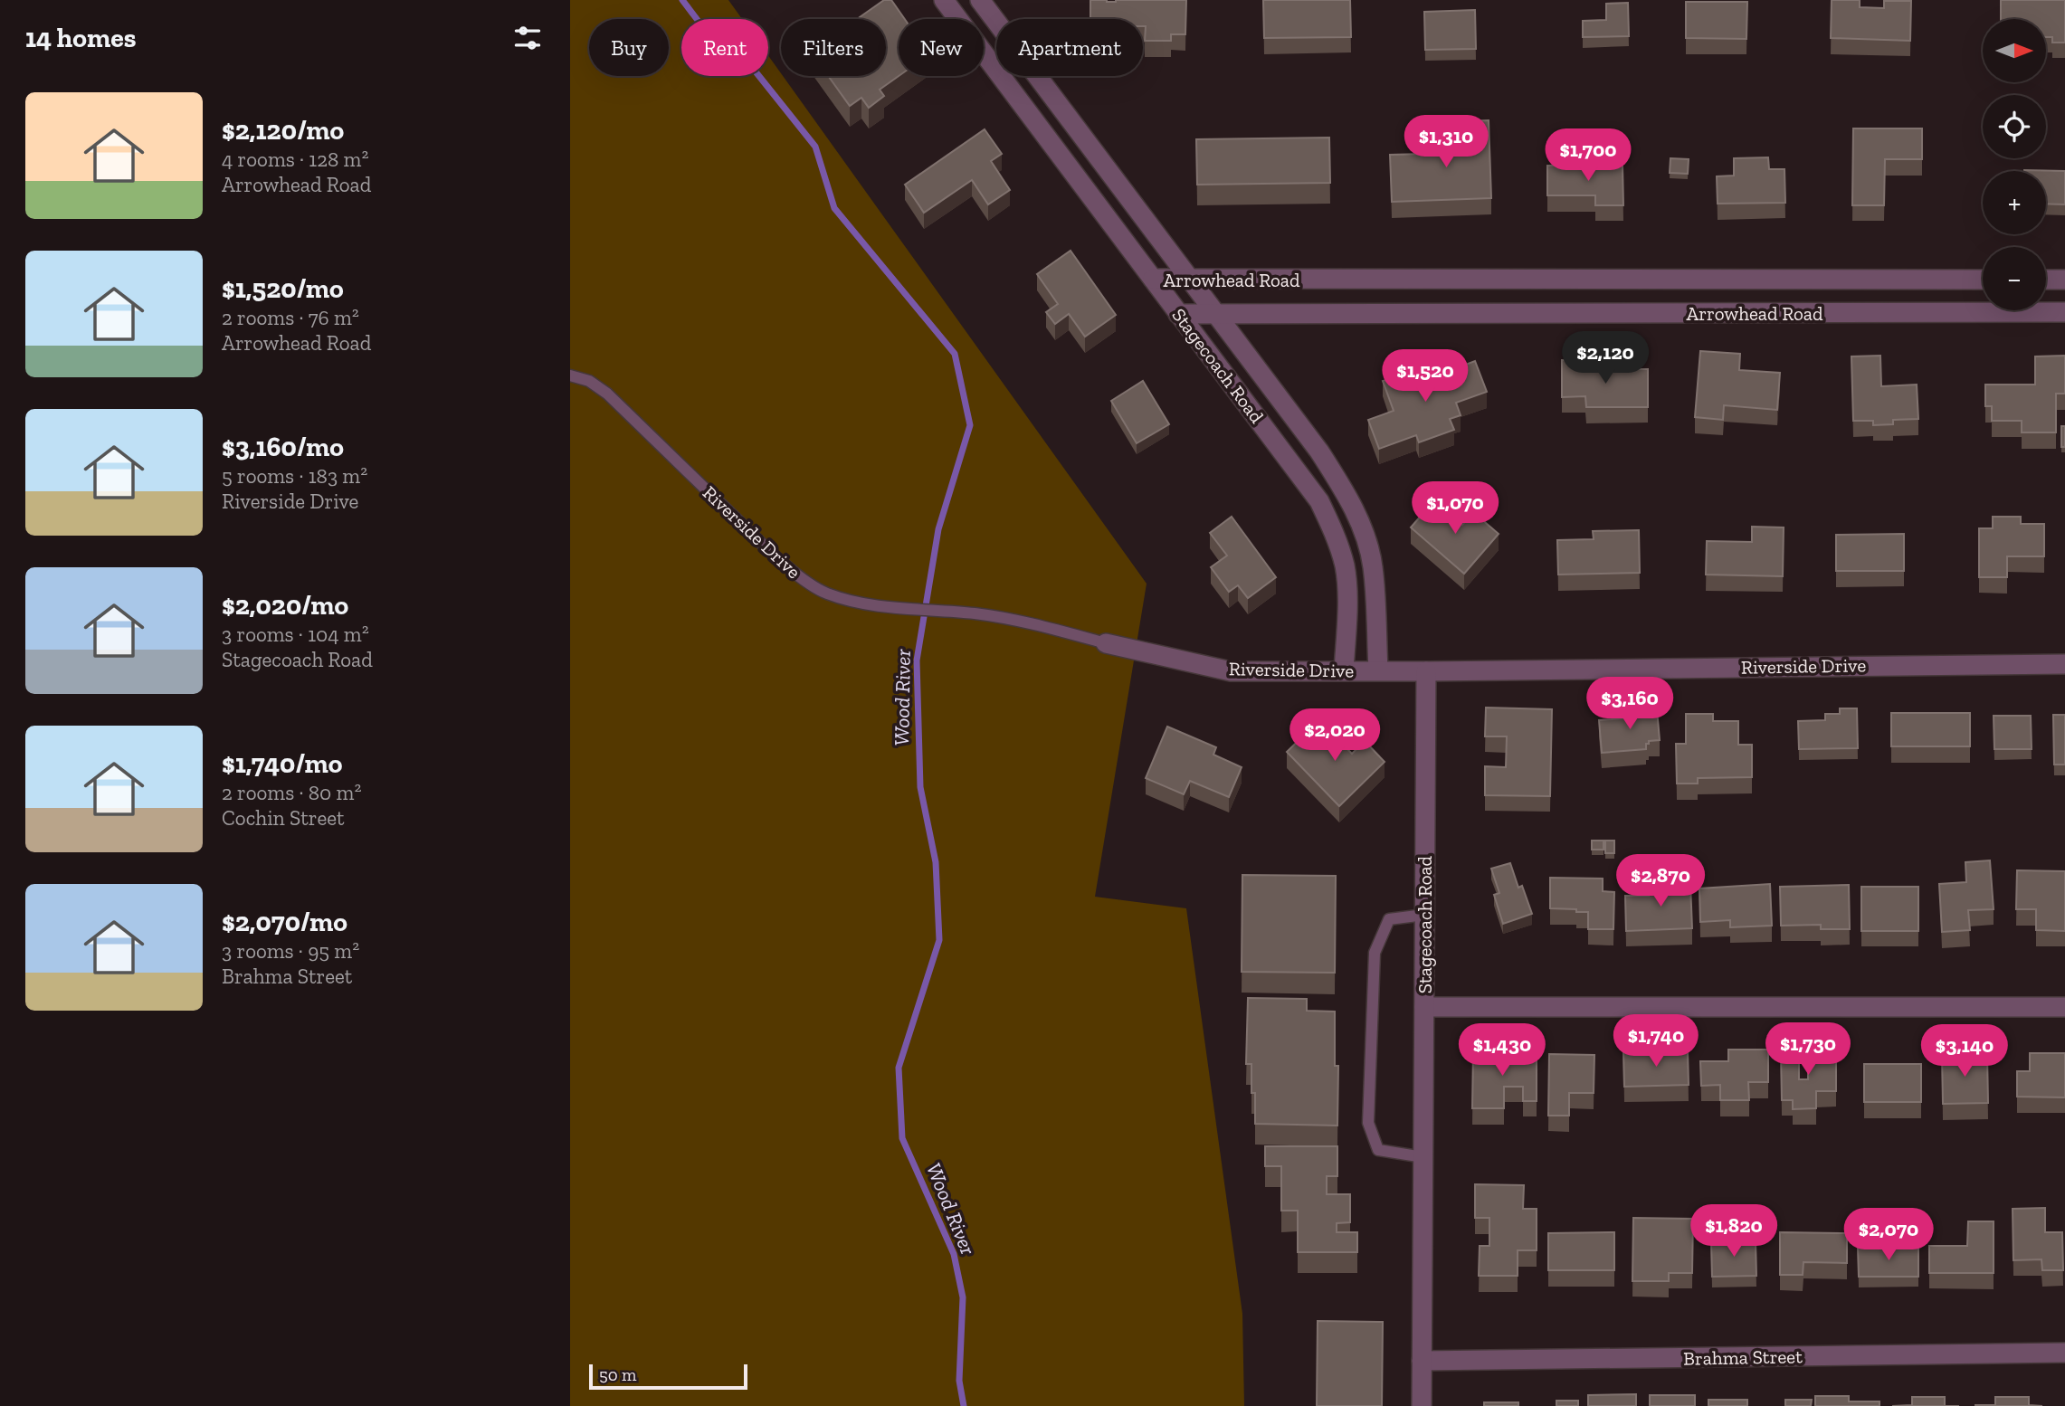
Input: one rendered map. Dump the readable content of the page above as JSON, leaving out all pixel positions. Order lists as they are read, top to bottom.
{
  "streets": {
    "street": [
      "Arrowhead Road",
      "Stagecoach Road",
      "Riverside Drive",
      "Brahma Street"
    ]
  },
  "crossings": [
    ["Arrowhead Road", "Stagecoach Road"],
    ["Stagecoach Road", "Riverside Drive"],
    ["Stagecoach Road", "Brahma Street"]
  ],
  "water": ["Wood River"],
  "scale_bar": "50 m",
  "north": "right",
  "page": {
    "heading": "14 homes",
    "map_buttons": ["+", "−"],
    "chip": [
      "Buy",
      "Rent",
      "Filters",
      "New",
      "Apartment"
    ],
    "list": [
      {
        "name": "$2,120/mo",
        "note": "4 rooms · 128 m² · Arrowhead Road"
      },
      {
        "name": "$1,520/mo",
        "note": "2 rooms · 76 m² · Arrowhead Road"
      },
      {
        "name": "$3,160/mo",
        "note": "5 rooms · 183 m² · Riverside Drive"
      },
      {
        "name": "$2,020/mo",
        "note": "3 rooms · 104 m² · Stagecoach Road"
      },
      {
        "name": "$1,740/mo",
        "note": "2 rooms · 80 m² · Cochin Street"
      },
      {
        "name": "$2,070/mo",
        "note": "3 rooms · 95 m² · Brahma Street"
      }
    ],
    "price": [
      "$1,310",
      "$1,700",
      "$2,120",
      "$1,520",
      "$1,070",
      "$3,160",
      "$2,020",
      "$2,870",
      "$1,740",
      "$1,730",
      "$1,430",
      "$3,140",
      "$1,820",
      "$2,070"
    ],
    "scale": "50 m"
  }
}
